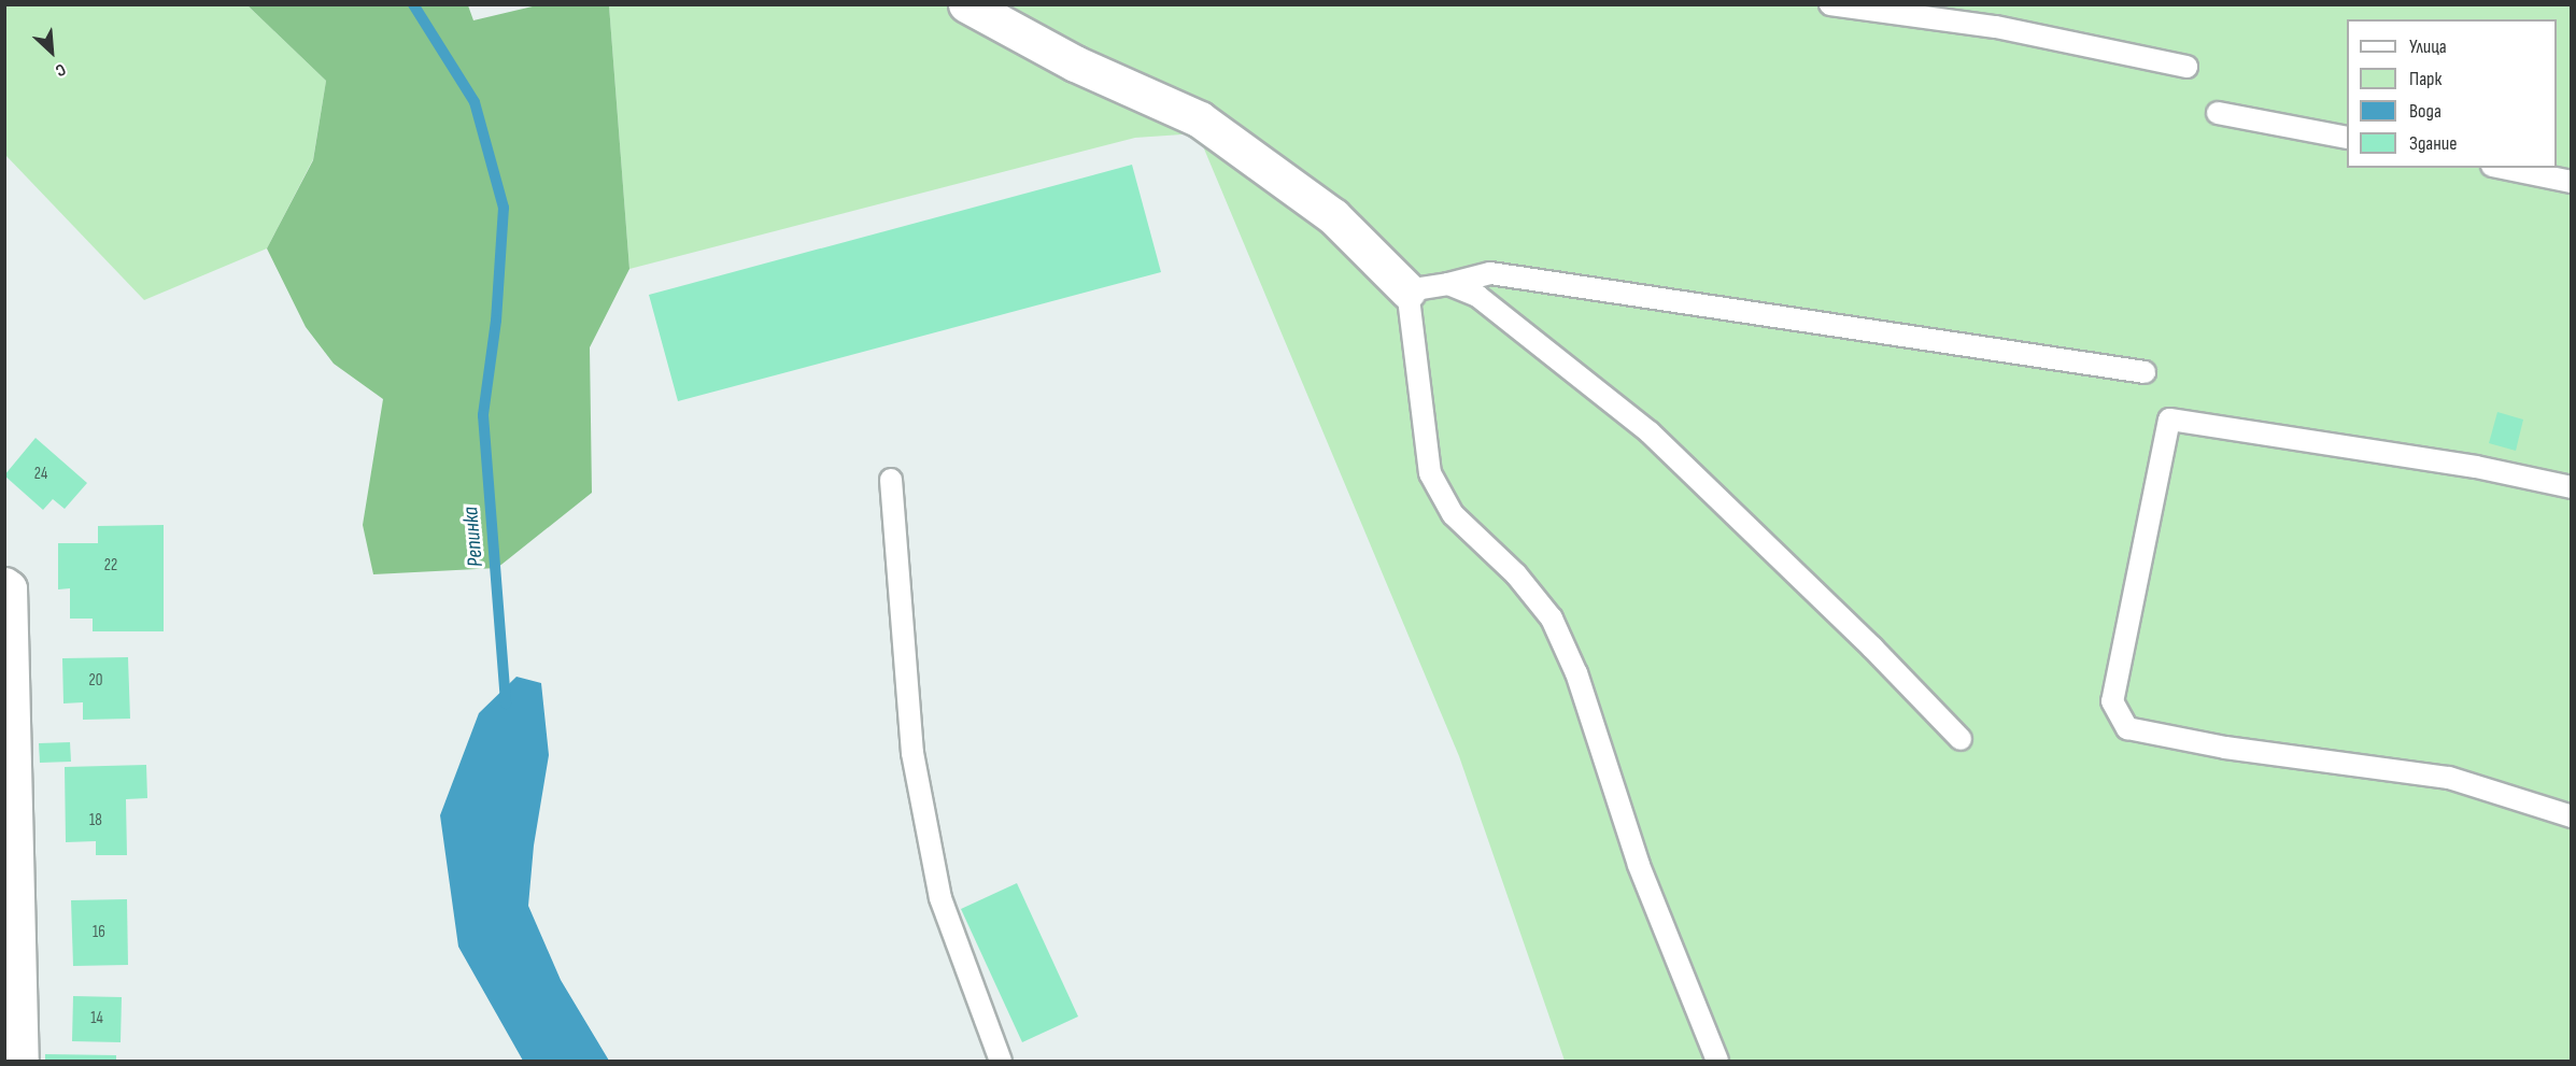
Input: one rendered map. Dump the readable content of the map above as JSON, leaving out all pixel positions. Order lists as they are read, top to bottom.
{
  "water": ["Репинка"],
  "house_numbers": [
    "24",
    "22",
    "20",
    "18",
    "16",
    "14"
  ],
  "legend": [
    "Улица",
    "Парк",
    "Вода",
    "Здание"
  ],
  "north": "bottom right"
}
